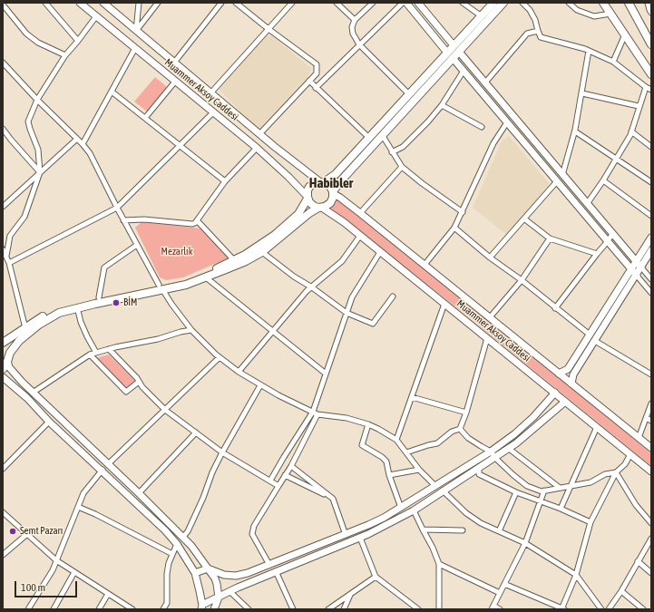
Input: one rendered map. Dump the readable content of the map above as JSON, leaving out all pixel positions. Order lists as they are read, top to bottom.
{
  "streets": {
    "street": ["Muammer Aksoy Caddesi"]
  },
  "districts": ["Habibler"],
  "parks": ["Mezarlık"],
  "places": ["BİM", "Semt Pazarı"],
  "scale_bar": "100 m"
}
